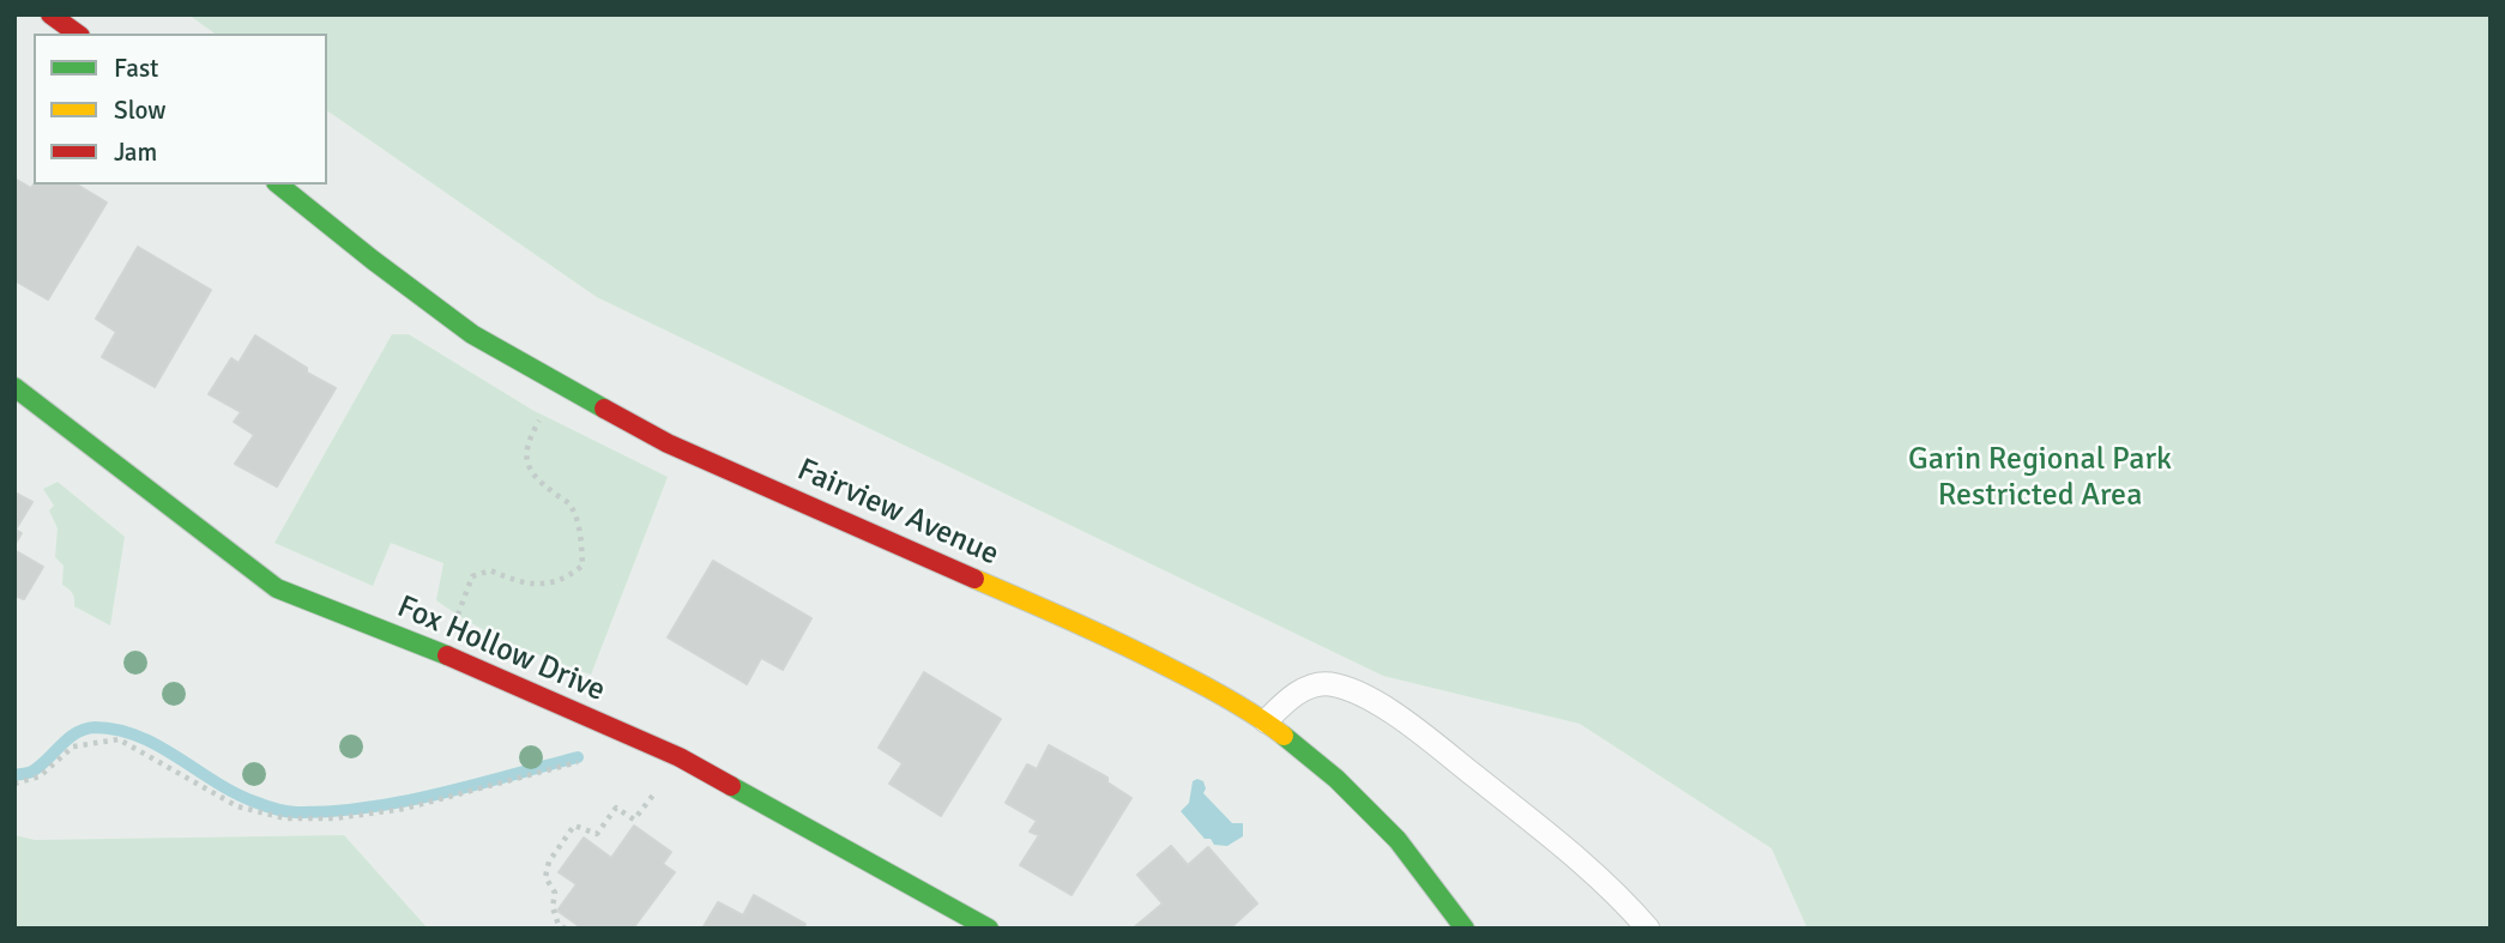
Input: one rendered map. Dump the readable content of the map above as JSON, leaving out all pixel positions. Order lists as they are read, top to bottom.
{
  "streets": {
    "main road": ["Fairview Avenue", "Fox Hollow Drive"]
  },
  "parks": ["Garin Regional Park Restricted Area"],
  "legend": ["Fast", "Slow", "Jam"]
}
